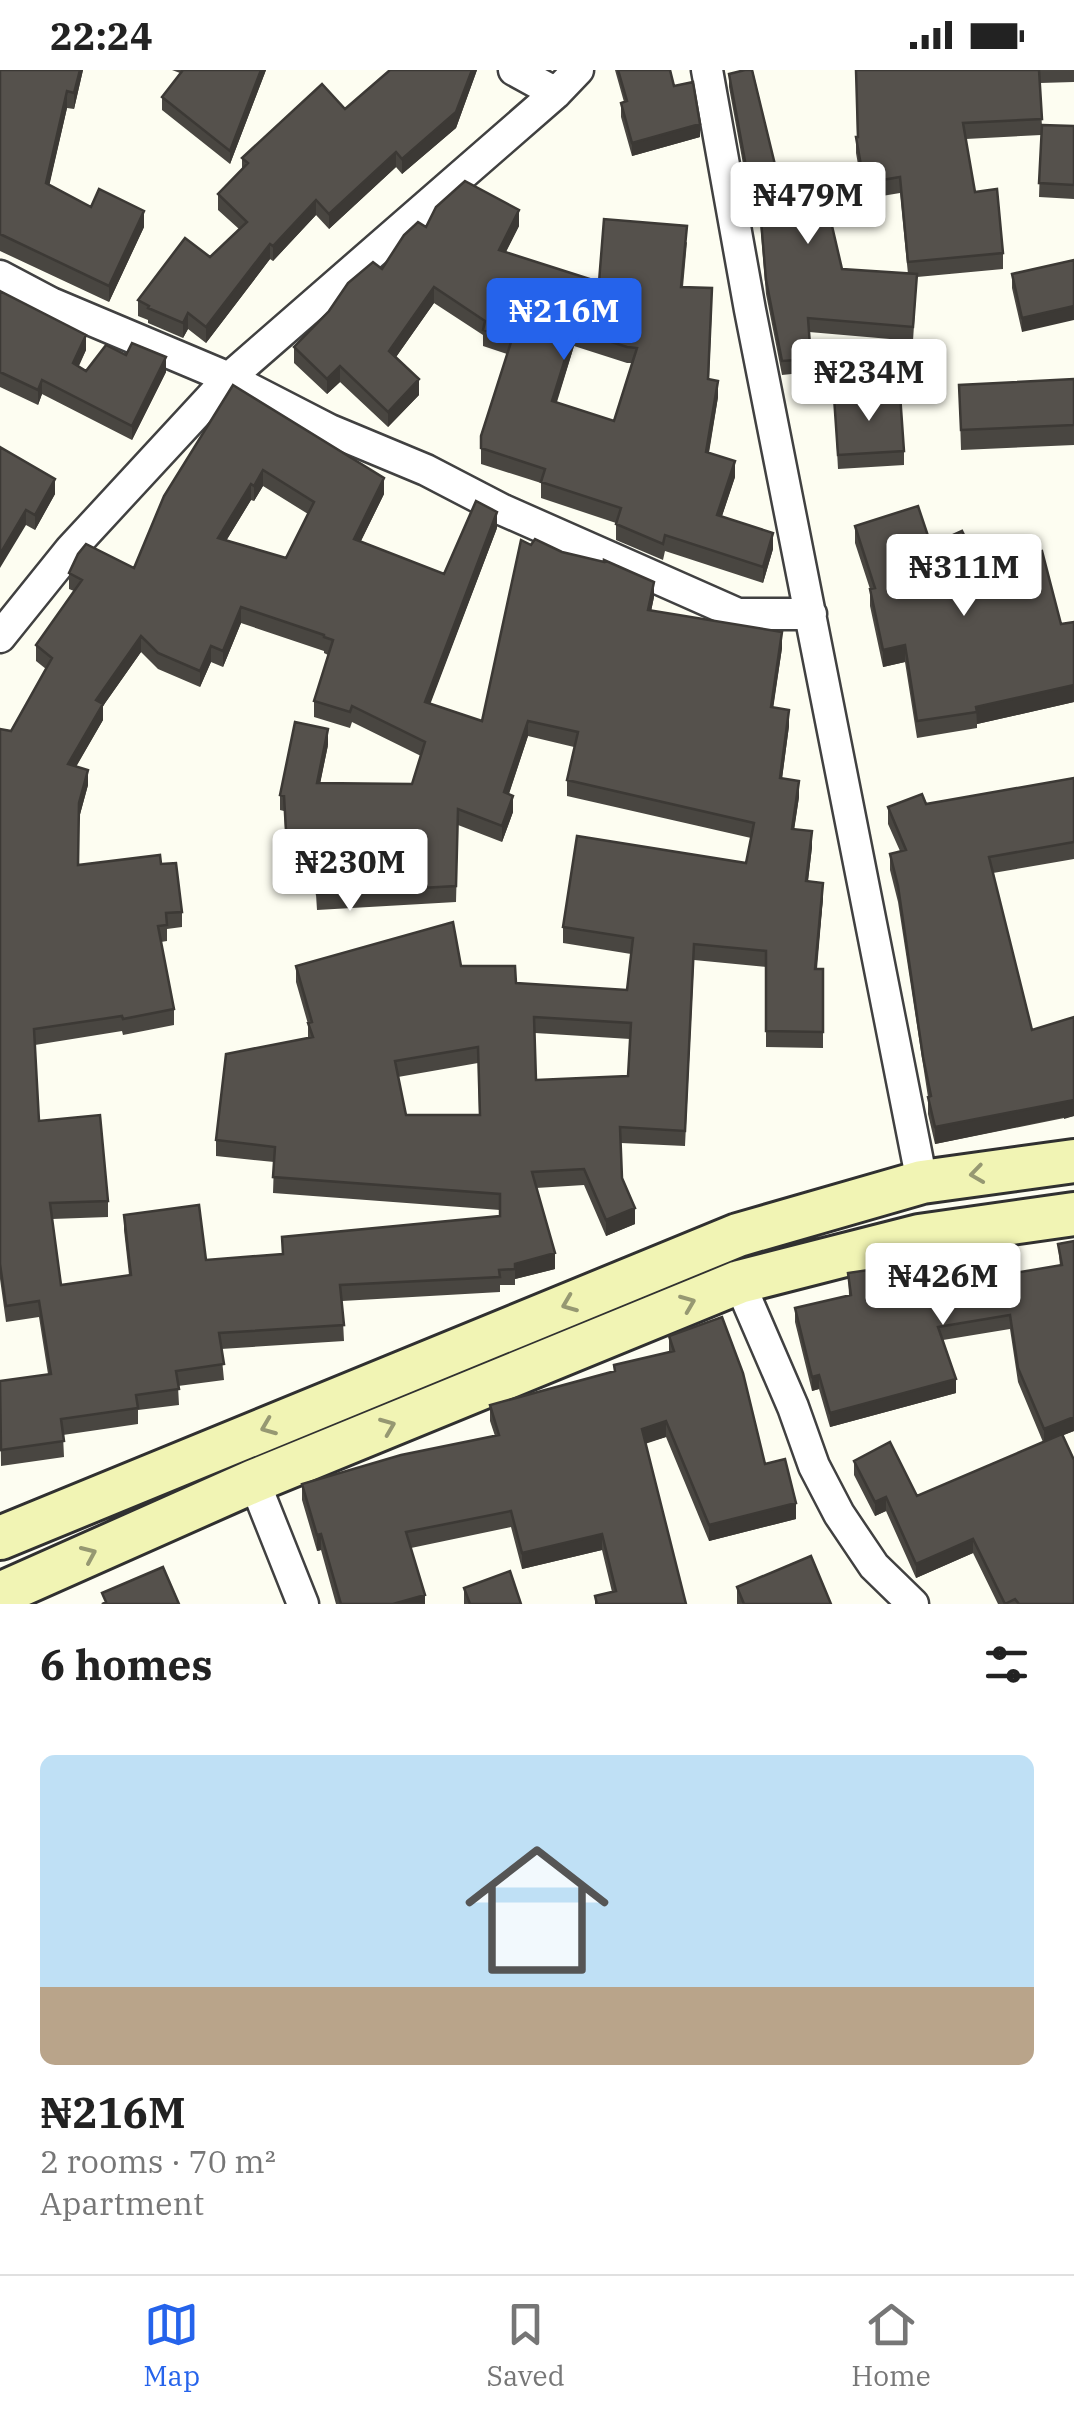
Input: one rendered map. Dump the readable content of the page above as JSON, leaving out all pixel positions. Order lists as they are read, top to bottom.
{
  "page": {
    "status": "22:24",
    "price": [
      "₦479M",
      "₦216M",
      "₦234M",
      "₦311M",
      "₦230M",
      "₦426M"
    ],
    "heading": "6 homes",
    "list": [
      {
        "name": "₦216M",
        "note": "2 rooms · 70 m² · Apartment"
      }
    ],
    "tabs": ["Map", "Saved", "Home"]
  }
}
